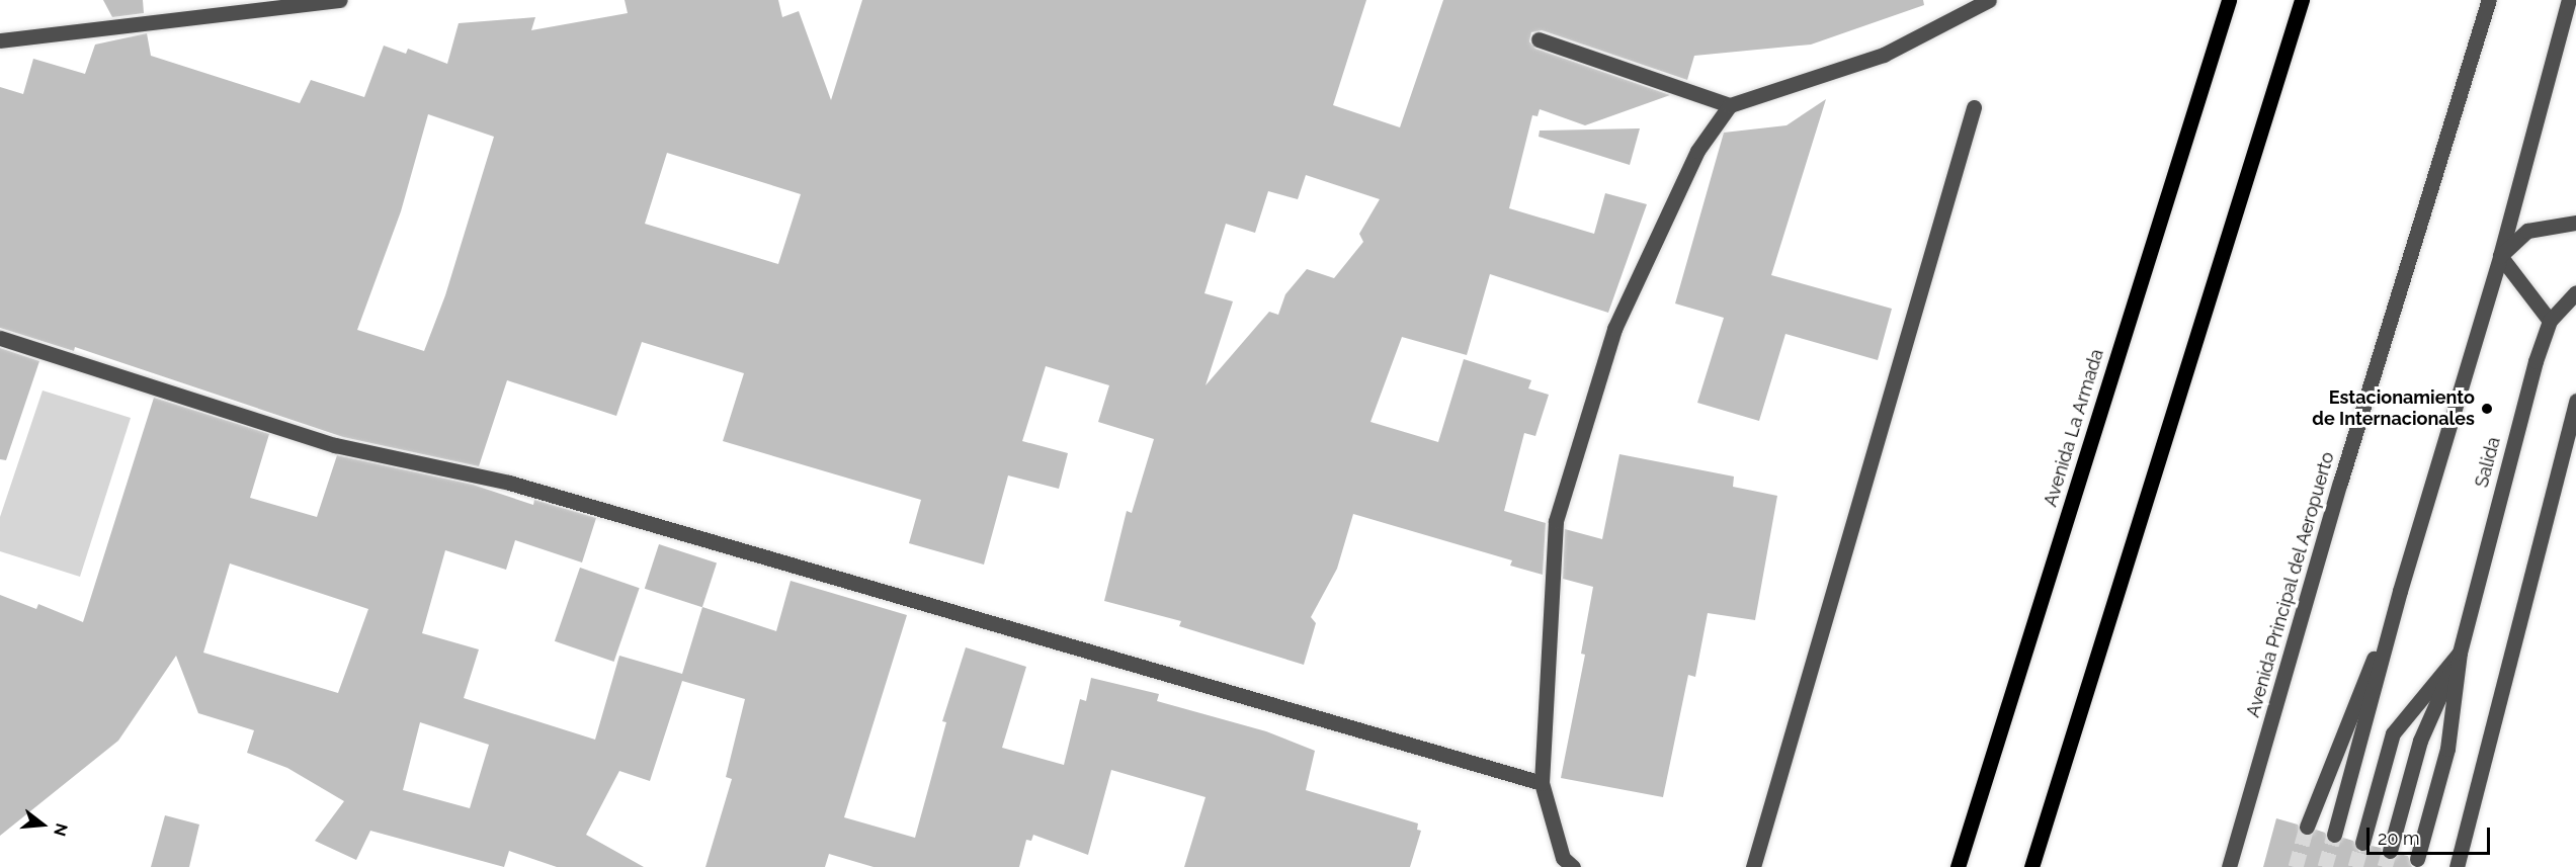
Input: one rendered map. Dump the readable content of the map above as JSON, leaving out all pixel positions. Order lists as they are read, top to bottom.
{
  "streets": {
    "main road": ["Avenida La Armada"],
    "street": ["Salida", "Avenida Principal del Aeropuerto"]
  },
  "places": ["Estacionamiento de Internacionales"],
  "scale_bar": "20 m",
  "north": "right"
}
